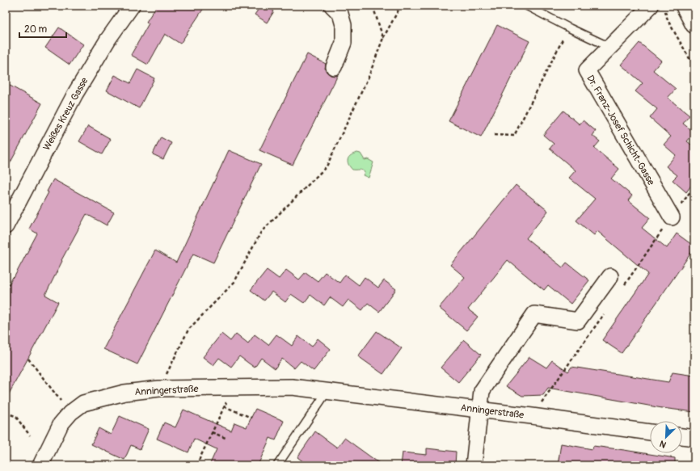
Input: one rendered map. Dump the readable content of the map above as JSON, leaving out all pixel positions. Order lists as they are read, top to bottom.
{
  "streets": {
    "street": ["Weißes Kreuz Gasse", "Dr. Franz-Josef Schicht-Gasse", "Anningerstraße"]
  },
  "scale_bar": "20 m",
  "north": "bottom left"
}
